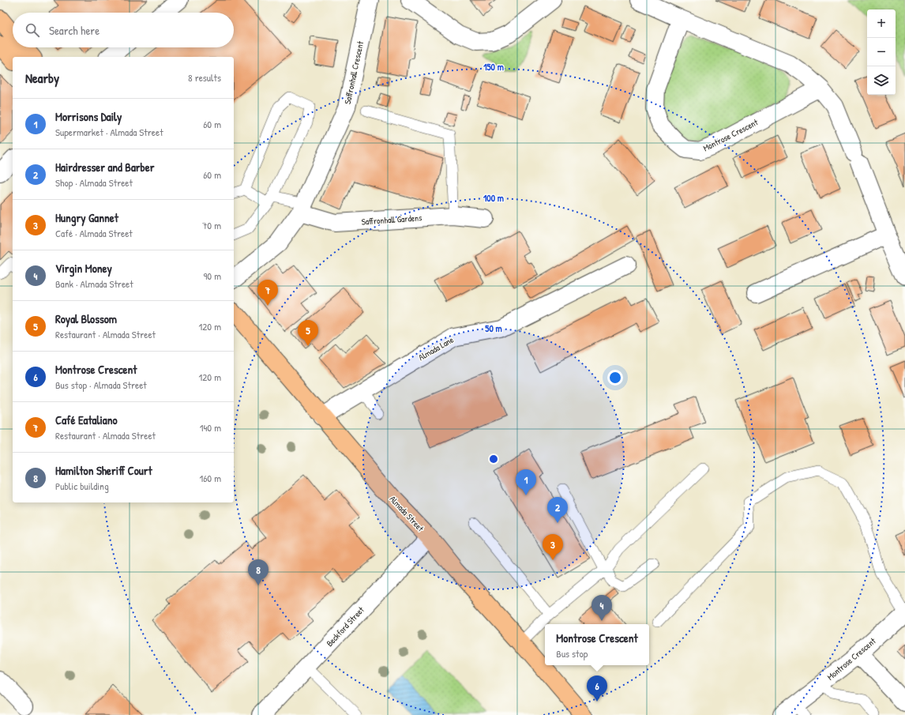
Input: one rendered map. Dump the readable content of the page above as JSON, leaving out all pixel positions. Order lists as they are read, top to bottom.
{
  "streets": {
    "main road": ["Almada Street"],
    "street": [
      "Saffronhall Crescent",
      "Montrose Crescent",
      "Saffronhall Gardens",
      "Almada Lane",
      "Beckford Street"
    ]
  },
  "crossings": [
    ["Saffronhall Crescent", "Saffronhall Gardens"],
    ["Almada Lane", "Almada Street"],
    ["Almada Street", "Beckford Street"]
  ],
  "page": {
    "map_buttons": ["+", "−"],
    "search": "Search here",
    "heading": ["Nearby", "8 results"],
    "list": [
      {
        "mark": "1",
        "name": "Morrisons Daily",
        "note": "Supermarket · Almada Street",
        "value": "60 m"
      },
      {
        "mark": "2",
        "name": "Hairdresser and Barber",
        "note": "Shop · Almada Street",
        "value": "60 m"
      },
      {
        "mark": "3",
        "name": "Hungry Gannet",
        "note": "Café · Almada Street",
        "value": "70 m"
      },
      {
        "mark": "4",
        "name": "Virgin Money",
        "note": "Bank · Almada Street",
        "value": "90 m"
      },
      {
        "mark": "5",
        "name": "Royal Blossom",
        "note": "Restaurant · Almada Street",
        "value": "120 m"
      },
      {
        "mark": "6",
        "name": "Montrose Crescent",
        "note": "Bus stop · Almada Street",
        "value": "120 m"
      },
      {
        "mark": "7",
        "name": "Café Eataliano",
        "note": "Restaurant · Almada Street",
        "value": "140 m"
      },
      {
        "mark": "8",
        "name": "Hamilton Sheriff Court",
        "note": "Public building",
        "value": "160 m"
      }
    ],
    "pins": [
      "7",
      "5",
      "1",
      "2",
      "3",
      "8",
      "4",
      "6"
    ],
    "popup": ["Montrose Crescent", "Bus stop"]
  },
  "rings": ["150 m", "100 m", "50 m"]
}
